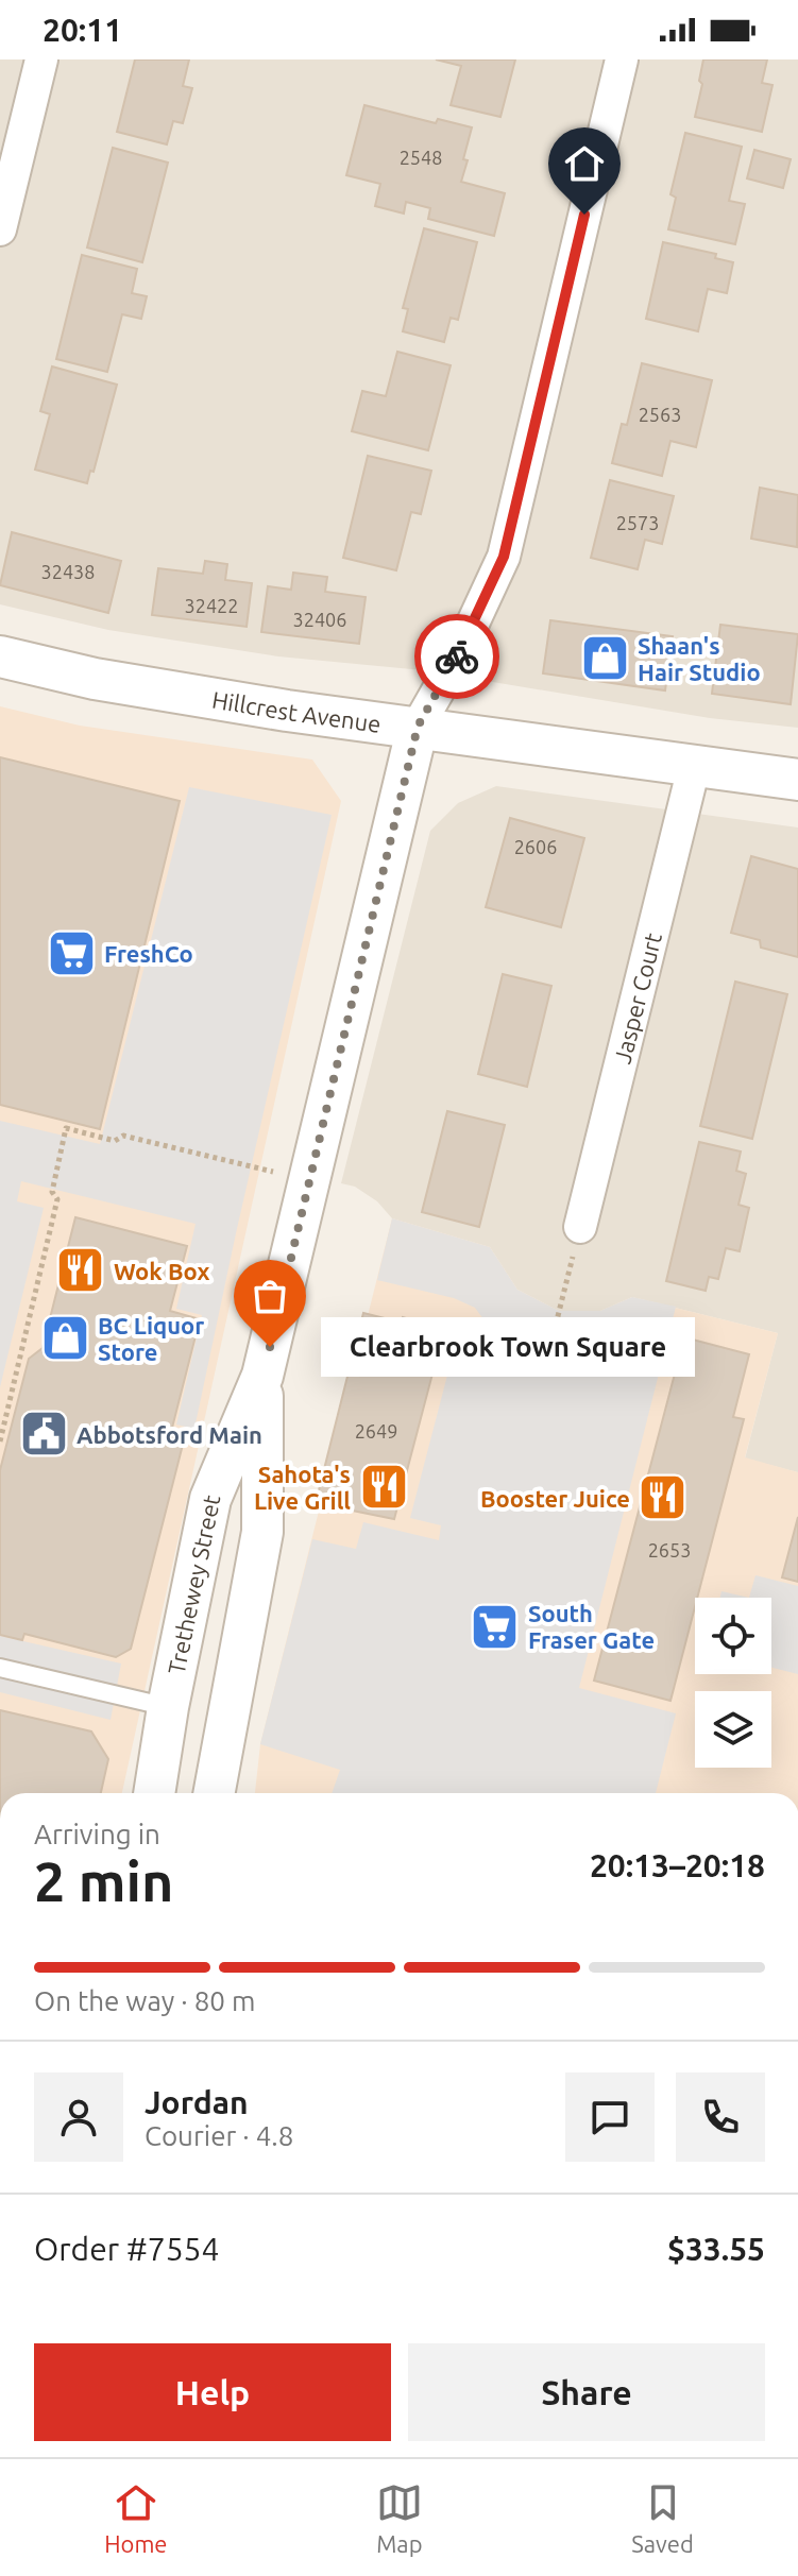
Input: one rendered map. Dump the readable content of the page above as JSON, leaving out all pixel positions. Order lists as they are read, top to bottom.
{
  "streets": {
    "street": ["Hillcrest Avenue", "Jasper Court", "Trethewey Street"]
  },
  "crossings": [
    ["Hillcrest Avenue", "Jasper Court"],
    ["Hillcrest Avenue", "Trethewey Street"]
  ],
  "places": {
    "shop": ["Shaan's Hair Studio", "BC Liquor Store"],
    "supermarket": ["FreshCo", "South Fraser Gate"],
    "restaurant": ["Wok Box", "Sahota's Live Grill", "Booster Juice"],
    "other": ["Clearbrook Town Square"],
    "public building": ["Abbotsford Main"]
  },
  "house_numbers": [
    "2548",
    "2563",
    "2573",
    "32438",
    "32422",
    "32406",
    "2606",
    "2649",
    "2653"
  ],
  "page": {
    "status": "20:11",
    "bubble": "Clearbrook Town Square",
    "heading": ["2 min", "Arriving in", "20:13–20:18"],
    "panel": [
      "Jordan",
      "Courier · 4.8",
      "Order #7554",
      "$33.55"
    ],
    "bar": "On the way · 80 m",
    "buttons": ["Help", "Share"],
    "tabs": ["Home", "Map", "Saved"]
  }
}
